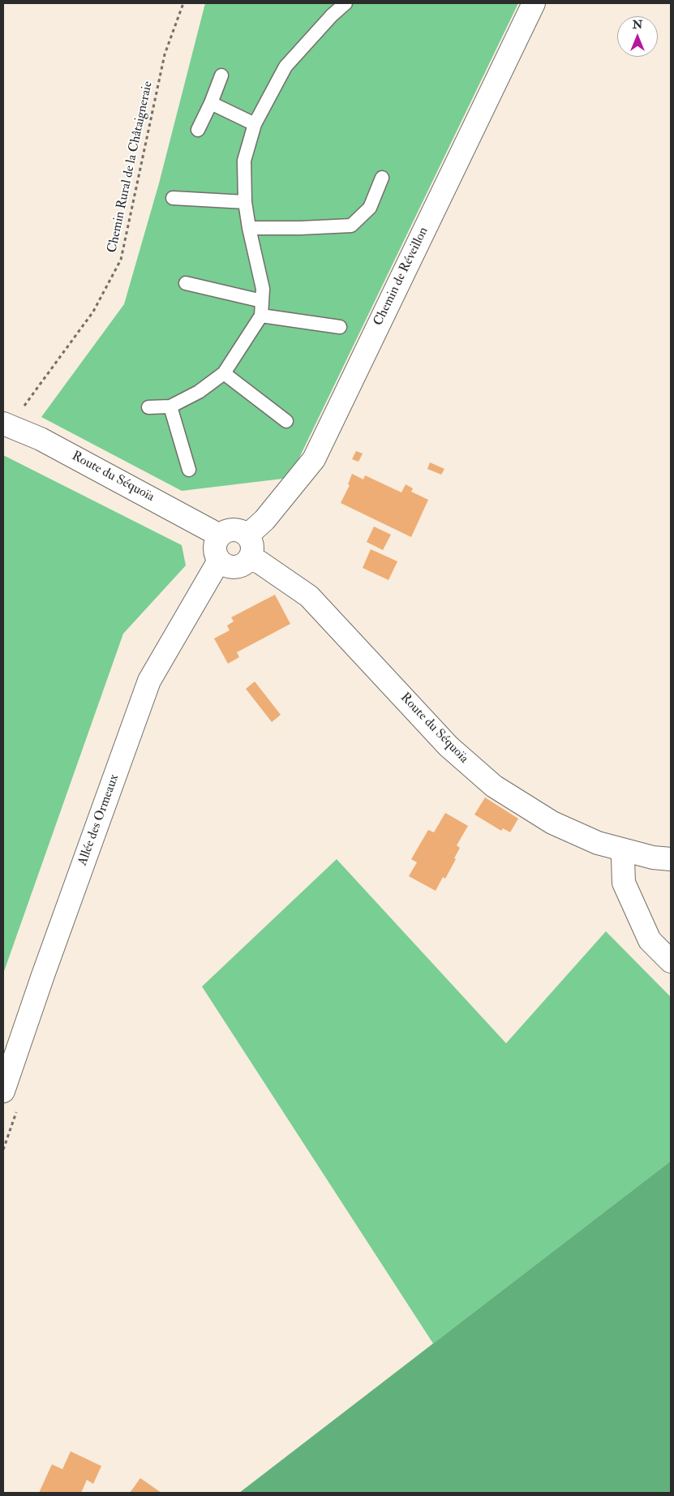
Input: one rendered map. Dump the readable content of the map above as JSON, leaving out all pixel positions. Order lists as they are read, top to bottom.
{
  "streets": {
    "street": ["Chemin de Réveillon", "Route du Séquoïa", "Allée des Ormeaux"],
    "path": ["Chemin Rural de la Châtaigneraie"]
  },
  "crossings": [
    ["Chemin Rural de la Châtaigneraie", "Route du Séquoïa"],
    ["Chemin de Réveillon", "Route du Séquoïa"],
    ["Chemin de Réveillon", "Allée des Ormeaux"],
    ["Route du Séquoïa", "Allée des Ormeaux"]
  ],
  "north": "top"
}
